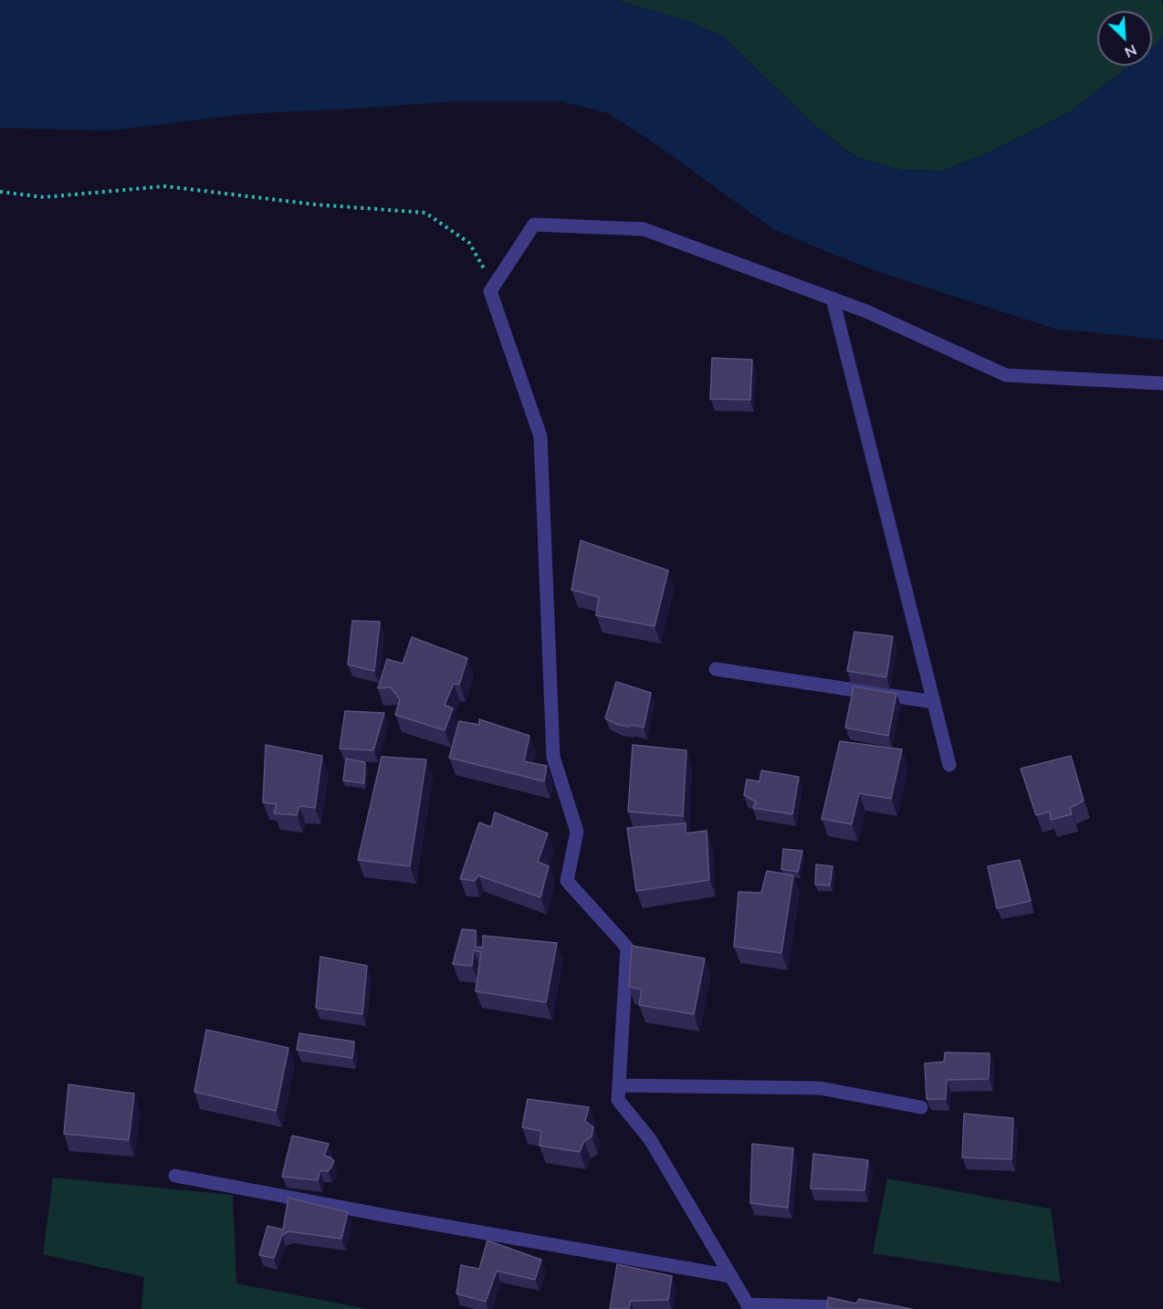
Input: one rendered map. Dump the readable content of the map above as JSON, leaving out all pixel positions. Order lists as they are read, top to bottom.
{
  "north": "bottom right"
}
